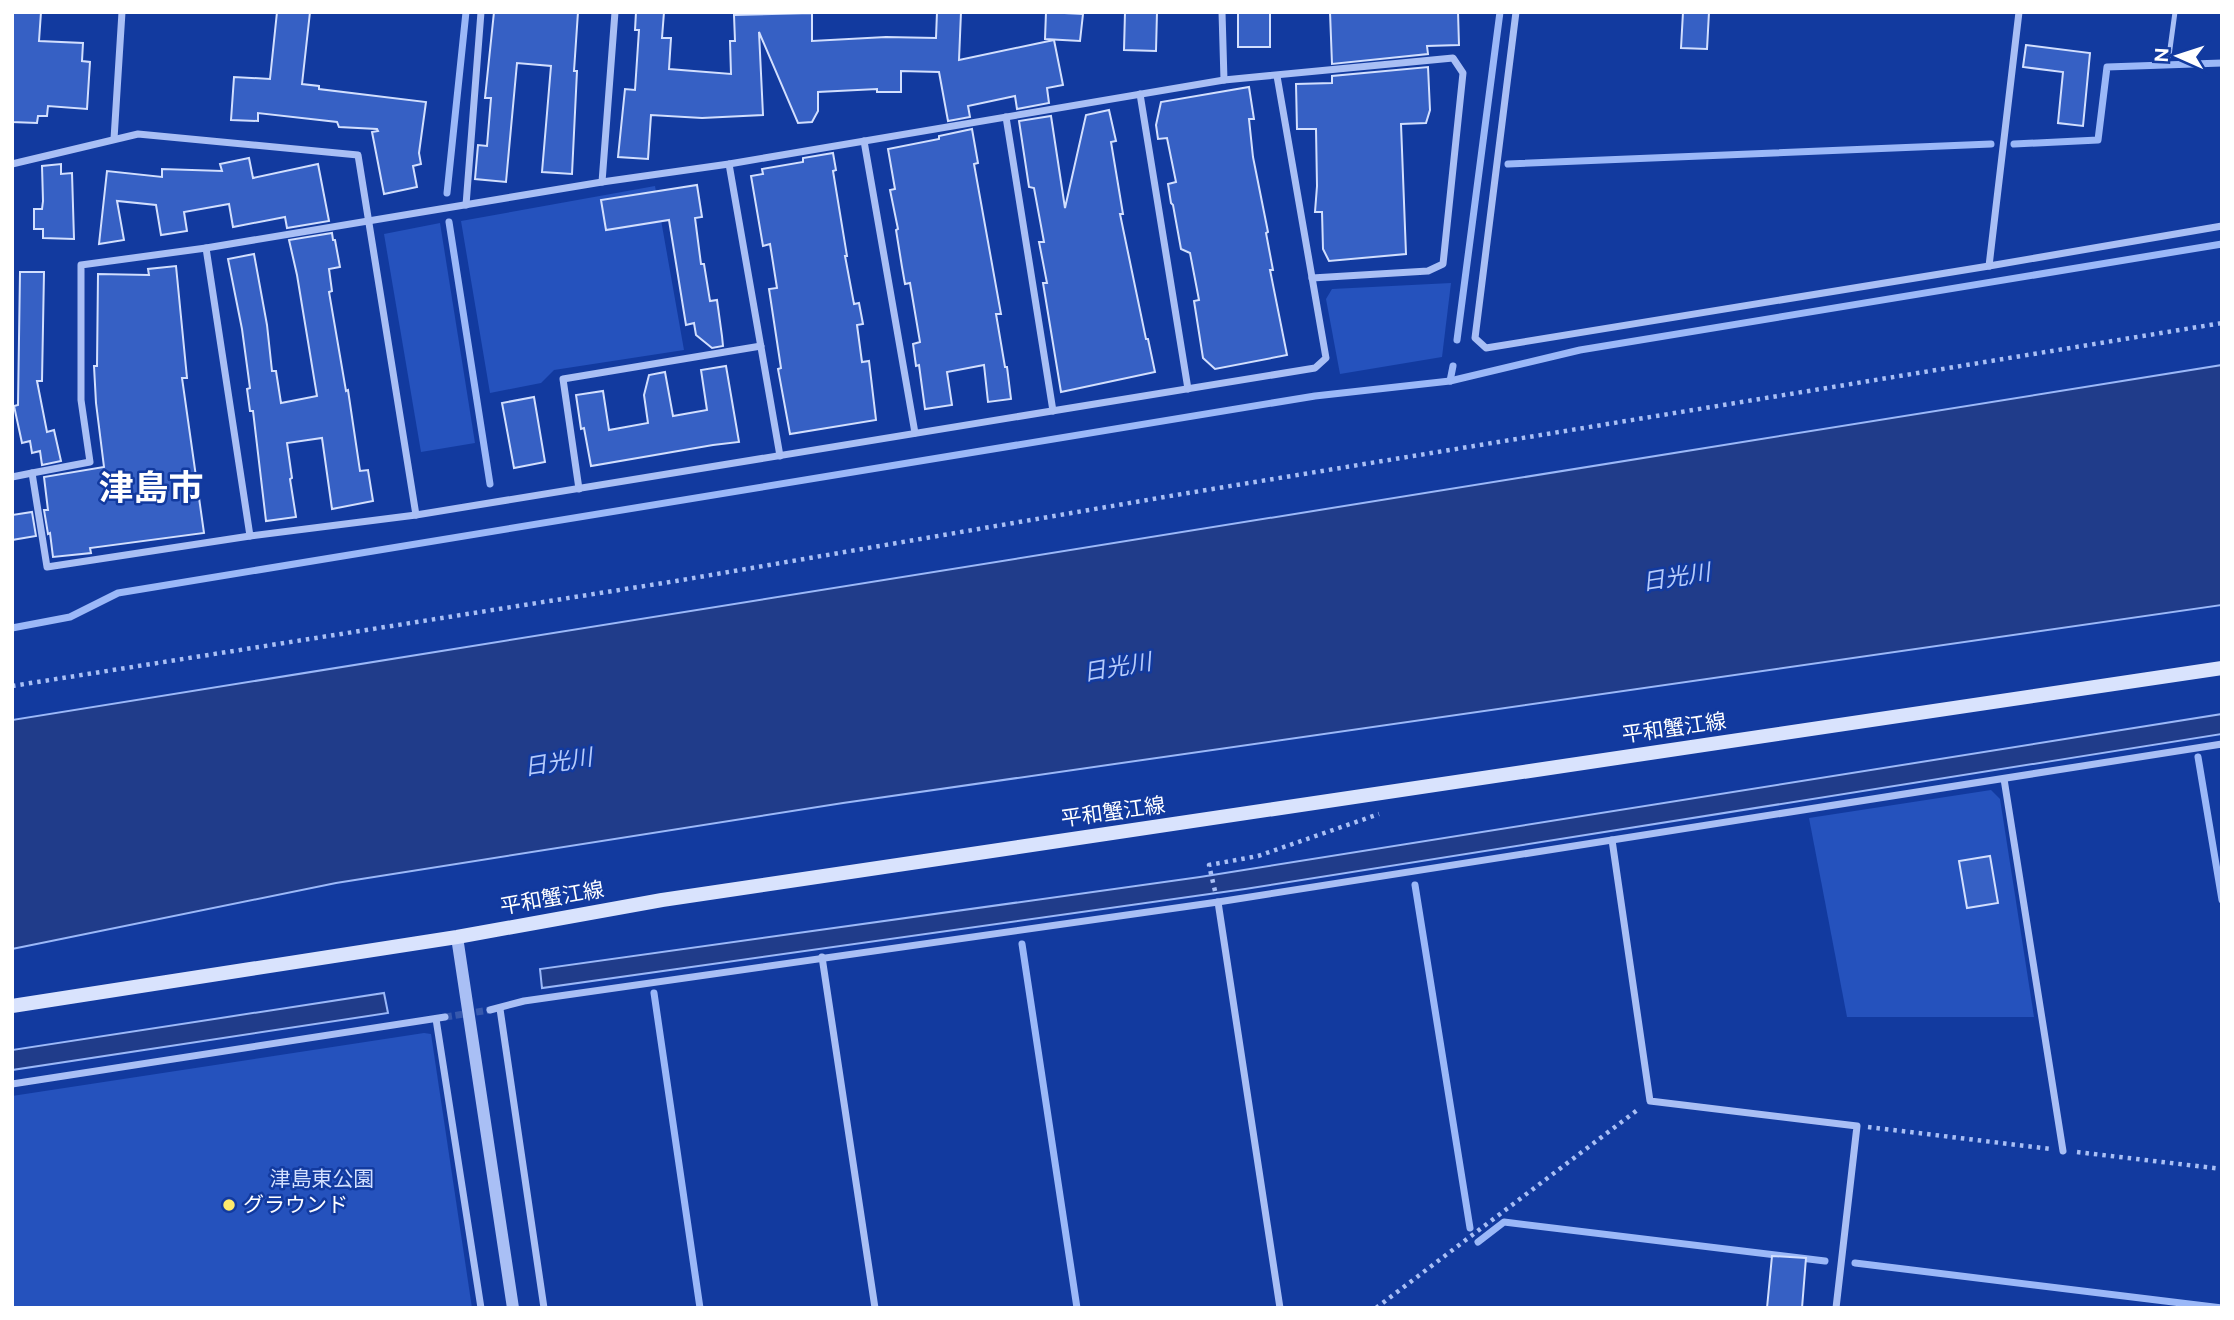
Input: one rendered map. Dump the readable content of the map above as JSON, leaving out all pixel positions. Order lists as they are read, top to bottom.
{
  "streets": {
    "main road": ["平和蟹江線"]
  },
  "districts": ["津島市"],
  "water": ["日光川"],
  "parks": ["津島東公園"],
  "places": ["グラウンド"],
  "north": "left"
}
